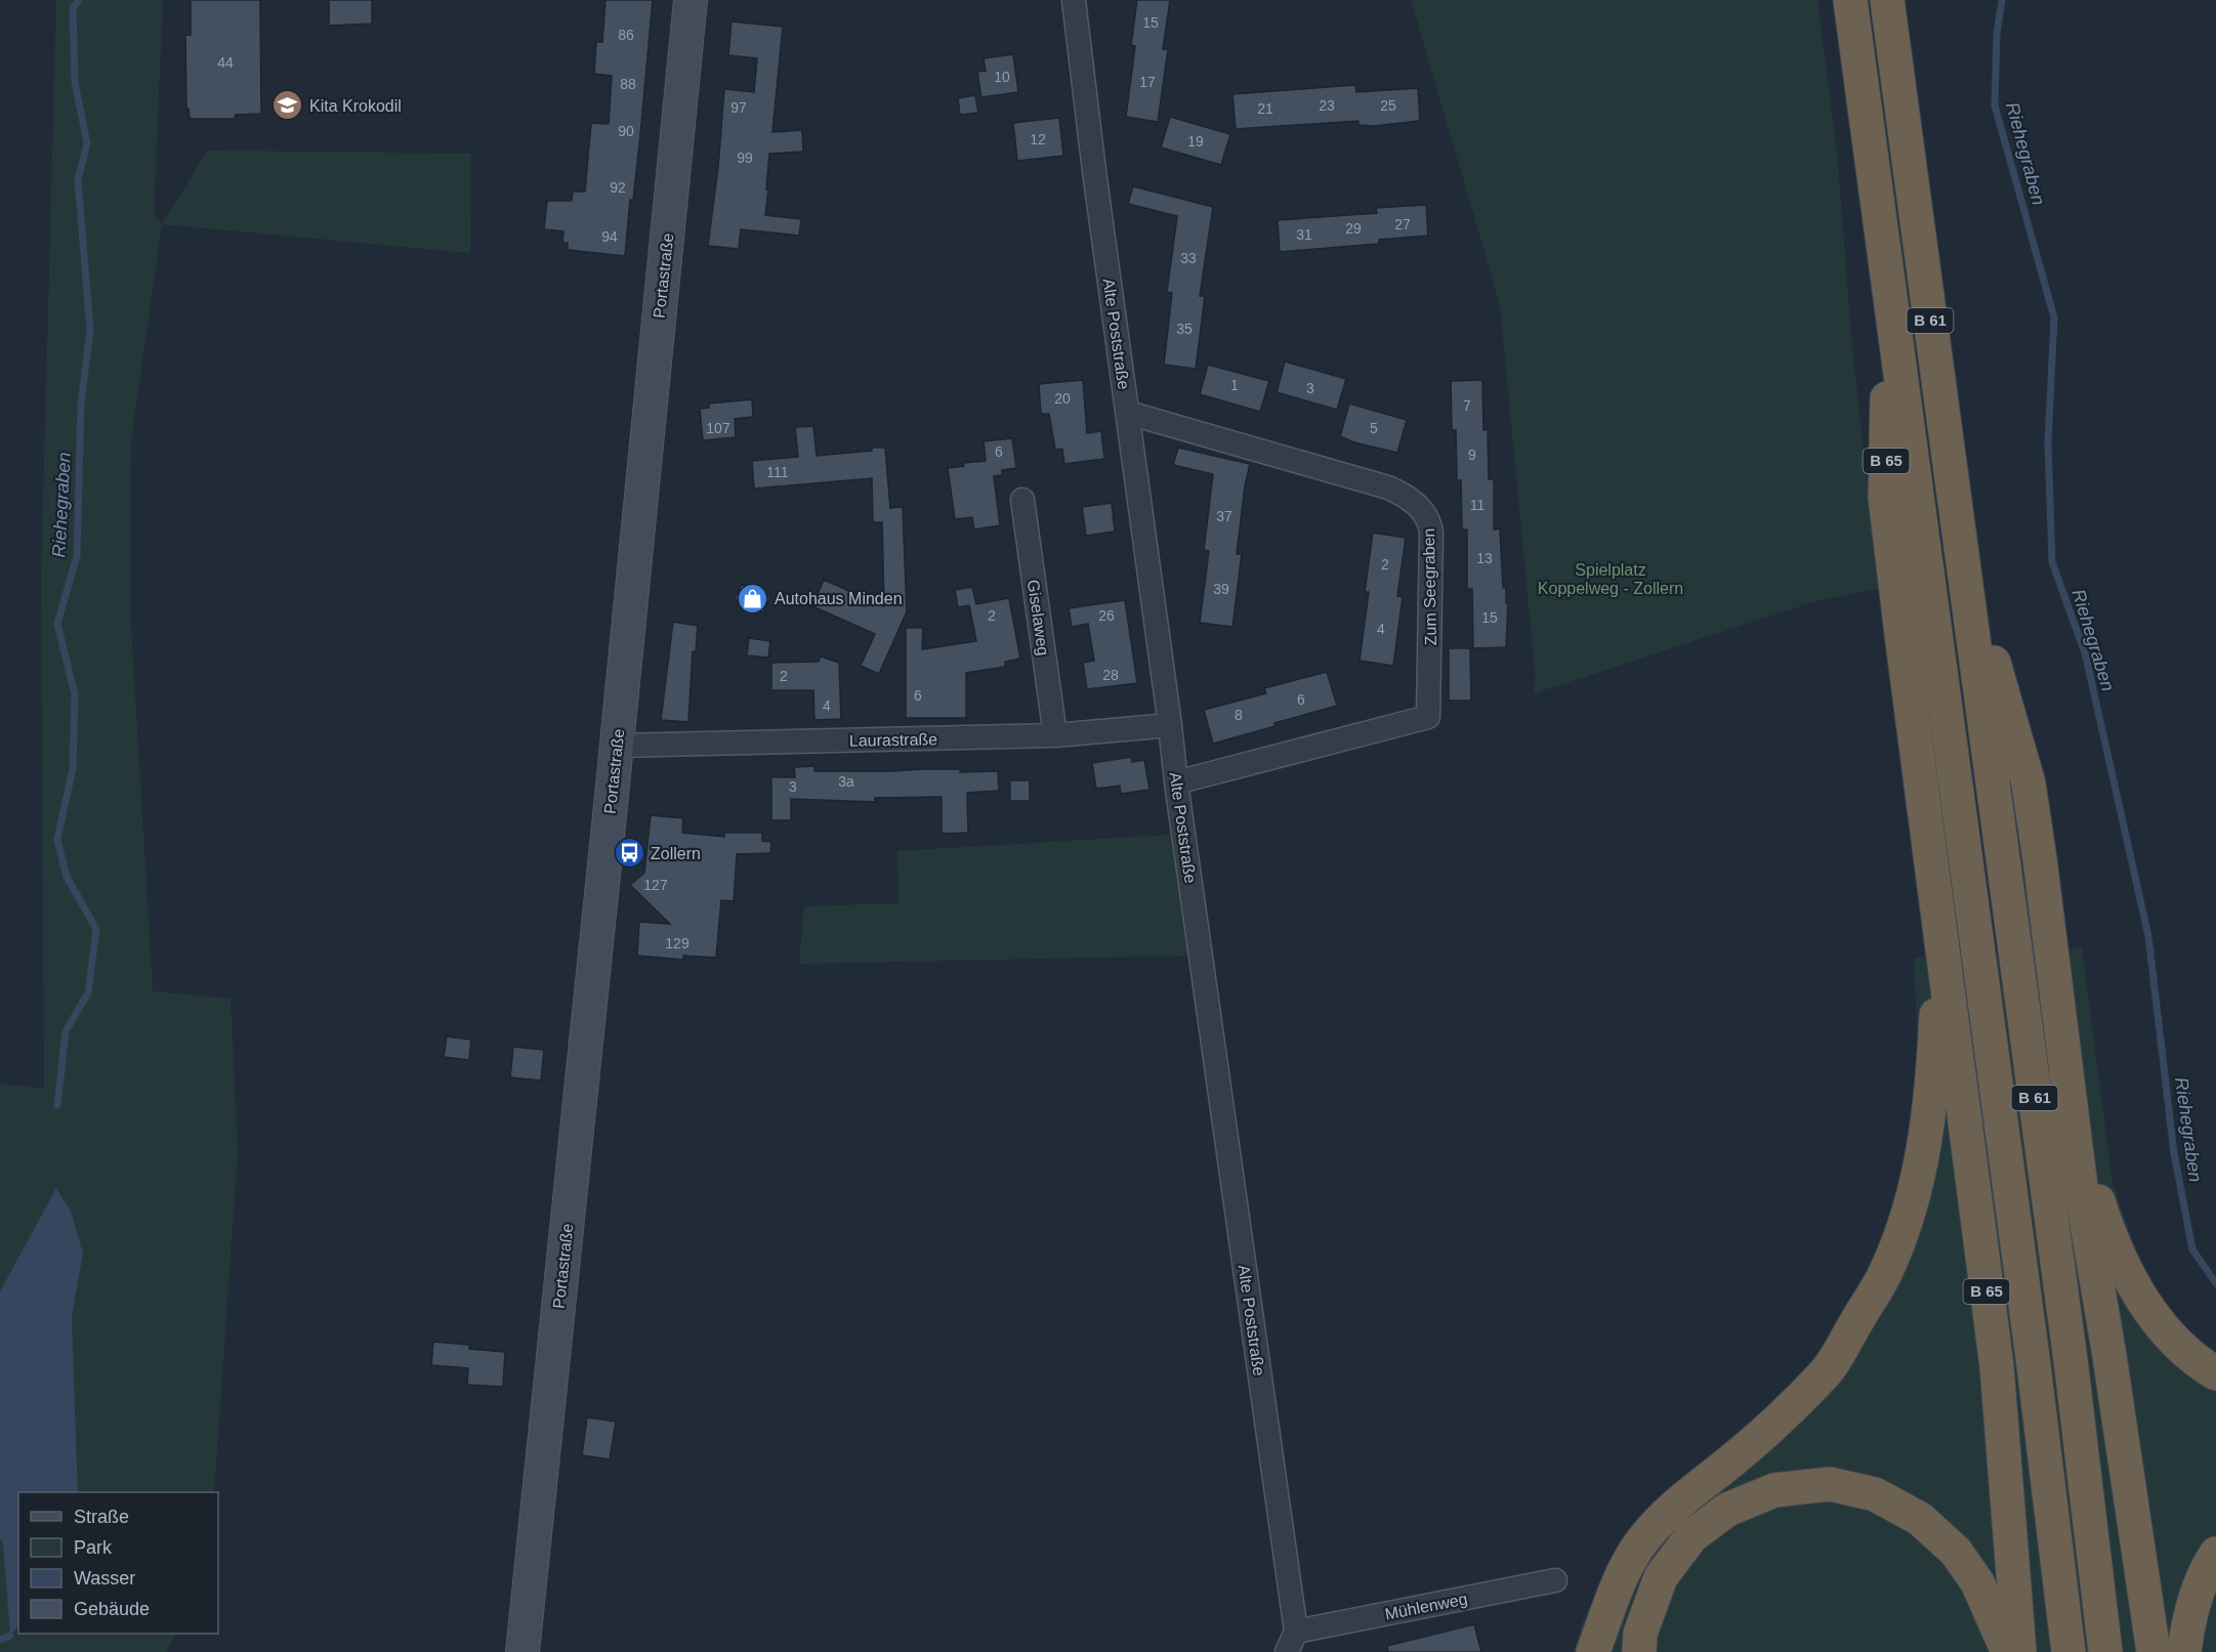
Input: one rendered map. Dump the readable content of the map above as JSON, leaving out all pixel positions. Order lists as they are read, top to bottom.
{
  "streets": {
    "highway": ["B 61", "B 65"],
    "main road": ["Portastraße"],
    "street": [
      "Alte Poststraße",
      "Zum Seegraben",
      "Giselaweg",
      "Laurastraße",
      "Mühlenweg"
    ]
  },
  "crossings": [
    ["Portastraße", "Laurastraße"],
    ["B 61", "B 65"],
    ["Alte Poststraße", "Zum Seegraben"],
    ["Alte Poststraße", "Laurastraße"],
    ["Alte Poststraße", "Mühlenweg"],
    ["Giselaweg", "Laurastraße"]
  ],
  "water": ["Riehegraben"],
  "parks": ["Spielplatz Koppelweg - Zollern"],
  "places": {
    "school or university": ["Kita Krokodil"],
    "shop": ["Autohaus Minden"],
    "bus stop": ["Zollern"]
  },
  "house_numbers": [
    "15",
    "86",
    "44",
    "10",
    "17",
    "88",
    "23",
    "25",
    "97",
    "21",
    "90",
    "12",
    "19",
    "99",
    "92",
    "27",
    "29",
    "31",
    "94",
    "33",
    "35",
    "1",
    "3",
    "20",
    "7",
    "107",
    "5",
    "6",
    "9",
    "111",
    "11",
    "37",
    "13",
    "2",
    "39",
    "2",
    "26",
    "15",
    "4",
    "28",
    "2",
    "6",
    "6",
    "4",
    "8",
    "3a",
    "3",
    "127",
    "129"
  ],
  "legend": [
    "Straße",
    "Park",
    "Wasser",
    "Gebäude"
  ]
}
